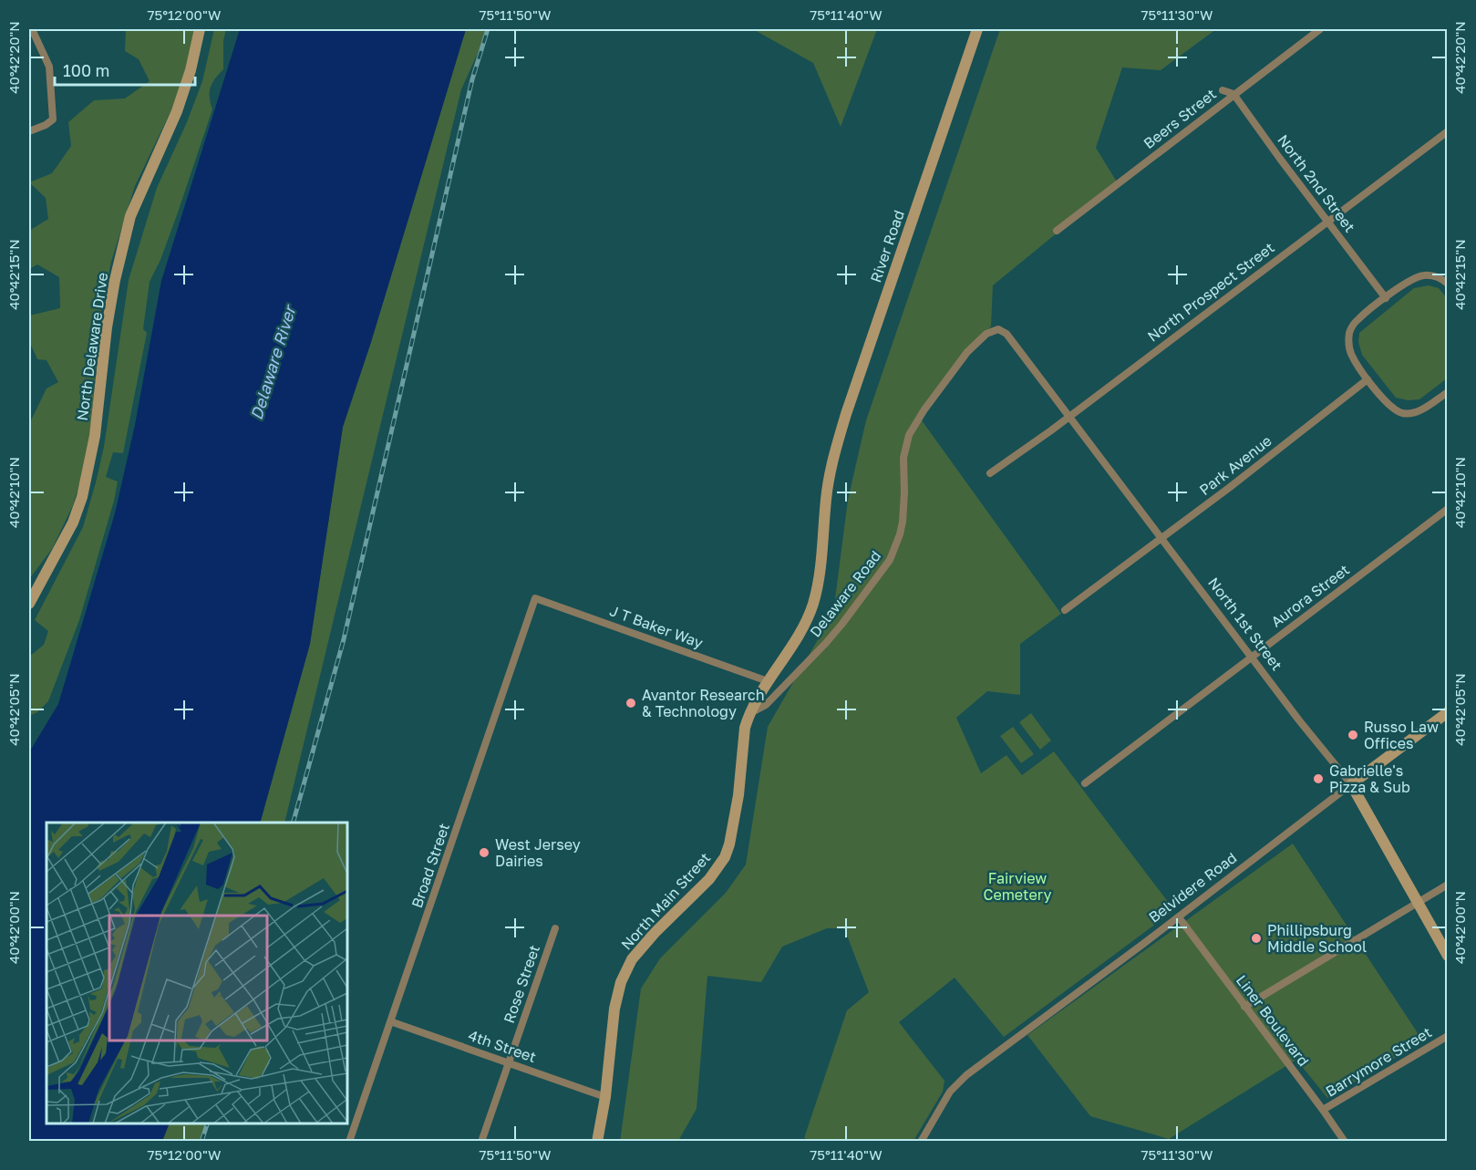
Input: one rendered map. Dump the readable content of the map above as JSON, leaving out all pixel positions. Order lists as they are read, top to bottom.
{
  "streets": {
    "street": [
      "Beers Street",
      "North 2nd Street",
      "River Road",
      "North Prospect Street",
      "North Delaware Drive",
      "Park Avenue",
      "Delaware Road",
      "Aurora Street",
      "North 1st Street",
      "J T Baker Way",
      "Broad Street",
      "Belvidere Road",
      "North Main Street",
      "Rose Street",
      "Liner Boulevard",
      "4th Street",
      "Barrymore Street"
    ]
  },
  "crossings": [
    ["Beers Street", "North 2nd Street"],
    ["North 2nd Street", "North Prospect Street"],
    ["River Road", "J T Baker Way"],
    ["River Road", "North Main Street"],
    ["North Prospect Street", "North 1st Street"],
    ["Park Avenue", "North 1st Street"],
    ["Delaware Road", "North 1st Street"],
    ["Delaware Road", "North Main Street"],
    ["Aurora Street", "North 1st Street"],
    ["North 1st Street", "Belvidere Road"],
    ["J T Baker Way", "Broad Street"],
    ["J T Baker Way", "North Main Street"],
    ["Broad Street", "4th Street"],
    ["Belvidere Road", "Liner Boulevard"],
    ["North Main Street", "4th Street"],
    ["Rose Street", "4th Street"],
    ["Liner Boulevard", "Barrymore Street"]
  ],
  "water": ["Delaware River"],
  "parks": ["Fairview Cemetery"],
  "places": [
    "Avantor Research & Technology",
    "Russo Law Offices",
    "Gabrielle's Pizza & Sub",
    "West Jersey Dairies",
    "Phillipsburg Middle School"
  ],
  "scale_bar": "100 m",
  "coordinates": [
    "75°12'00\"W",
    "75°11'50\"W",
    "75°11'40\"W",
    "75°11'30\"W",
    "40°42'20\"N",
    "40°42'15\"N",
    "40°42'10\"N",
    "40°42'05\"N",
    "40°42'00\"N"
  ]
}
